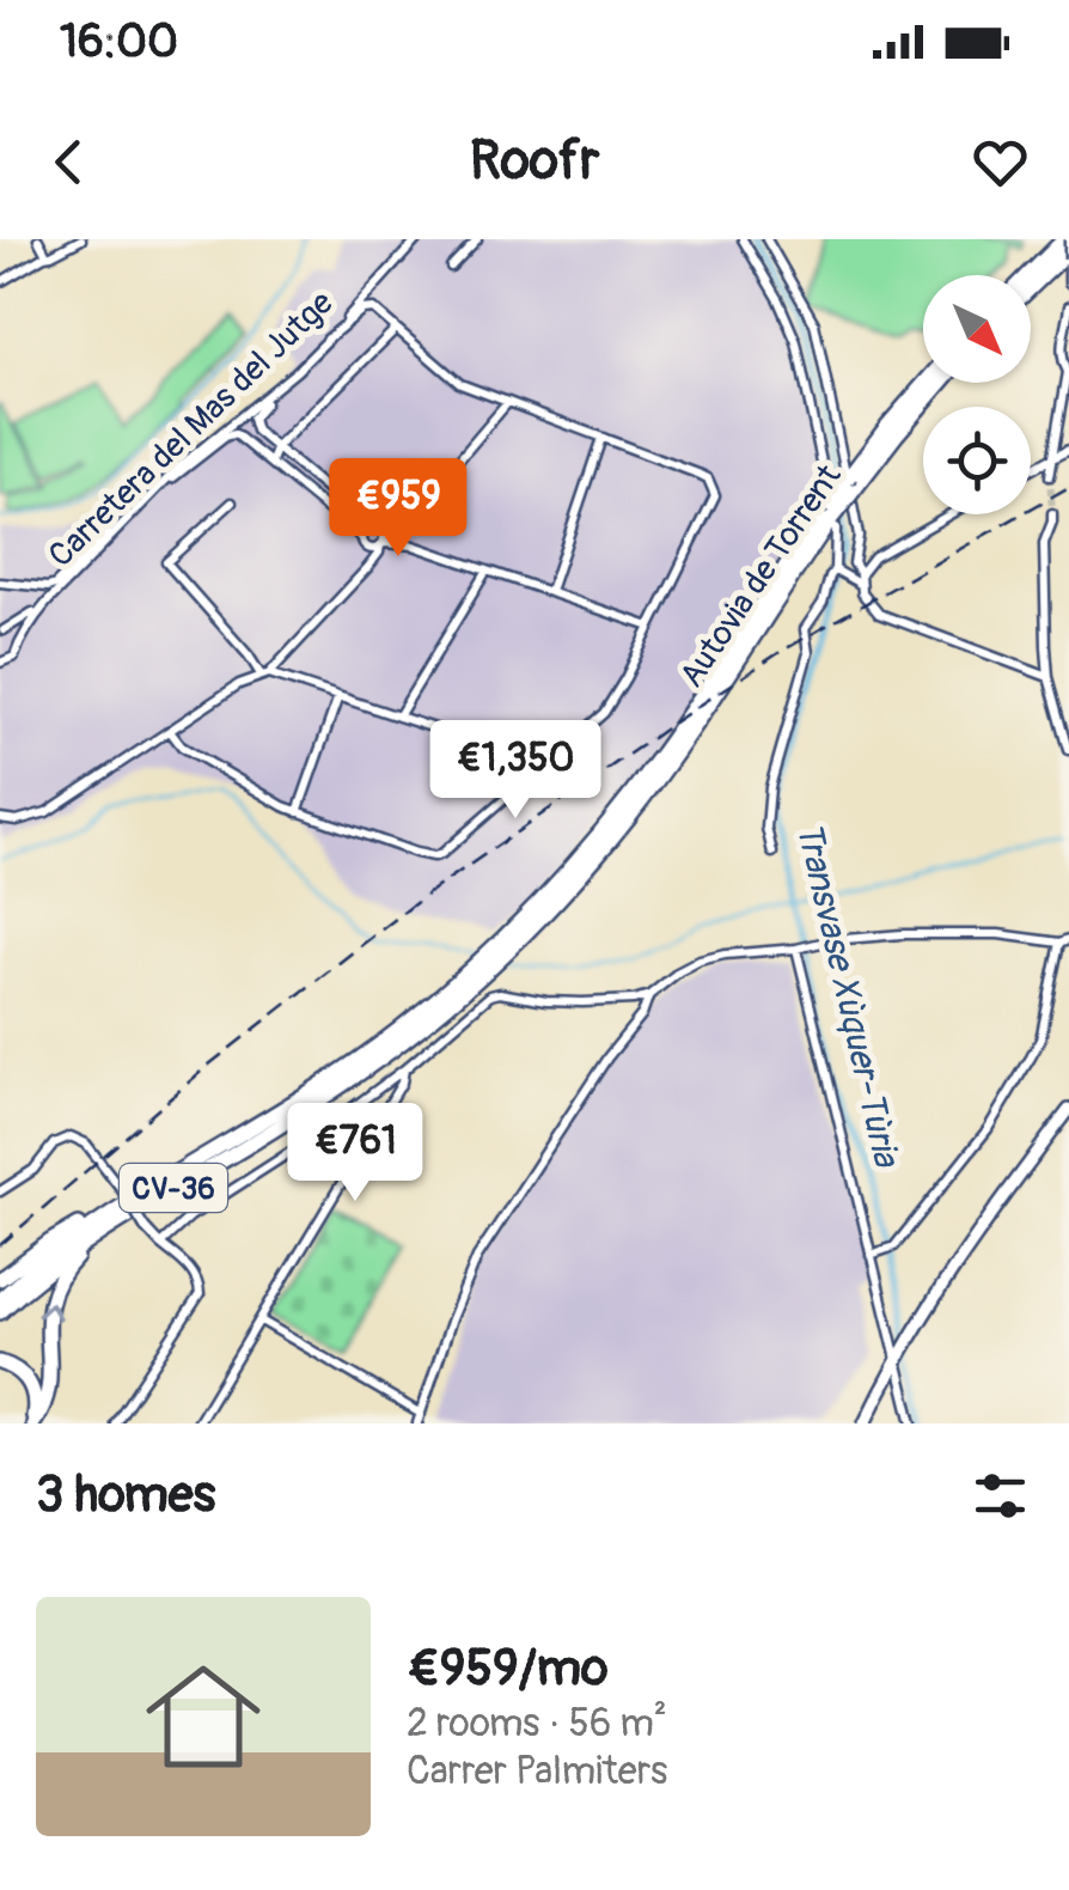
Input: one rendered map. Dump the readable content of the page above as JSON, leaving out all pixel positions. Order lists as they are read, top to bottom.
{
  "streets": {
    "highway": ["Autovia de Torrent", "CV-36"],
    "street": ["Carretera del Mas del Jutge"]
  },
  "water": ["Transvase Xùquer-Tùria"],
  "north": "bottom right",
  "page": {
    "status": "16:00",
    "header": "Roofr",
    "price": ["€959", "€1,350", "€761"],
    "heading": "3 homes",
    "list": [
      {
        "name": "€959/mo",
        "note": "2 rooms · 56 m² · Carrer Palmiters"
      }
    ]
  }
}
